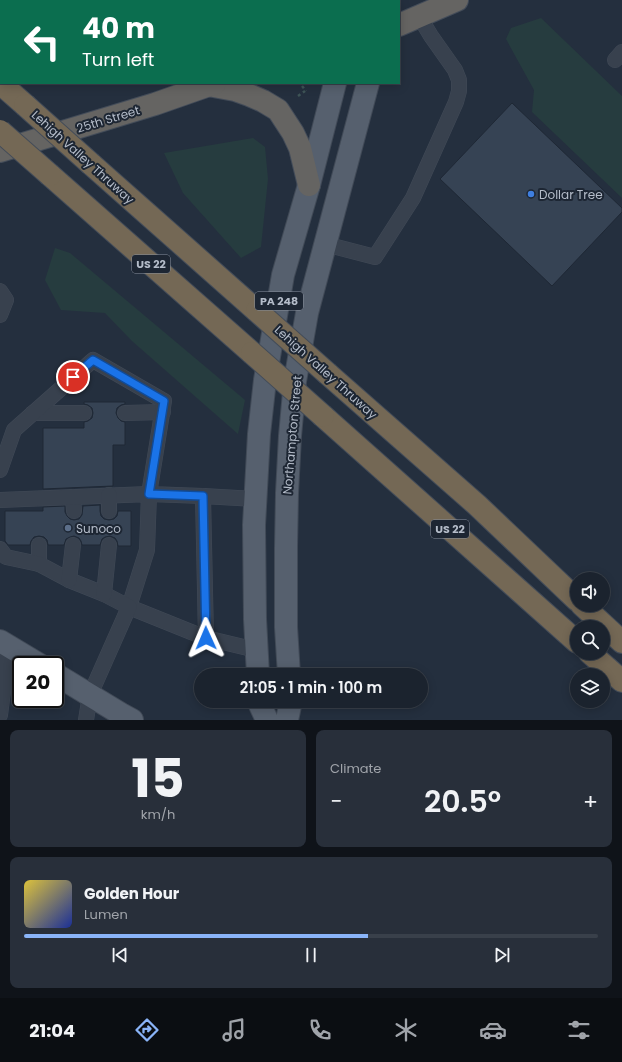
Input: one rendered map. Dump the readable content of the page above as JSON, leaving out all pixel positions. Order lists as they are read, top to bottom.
{
  "streets": {
    "highway": ["25th Street", "Lehigh Valley Thruway", "US 22"],
    "main road": ["PA 248", "Northampton Street"]
  },
  "places": ["Dollar Tree", "Sunoco"],
  "page": {
    "turn": ["40 m", "Turn left"],
    "limit": "20",
    "trip": "21:05 · 1 min · 100 m",
    "tile": [
      ["15", "km/h"],
      "Climate"
    ],
    "heat": ["−", "20.5°", "+"],
    "song": ["Golden Hour", "Lumen"],
    "tabs": "21:04"
  }
}
